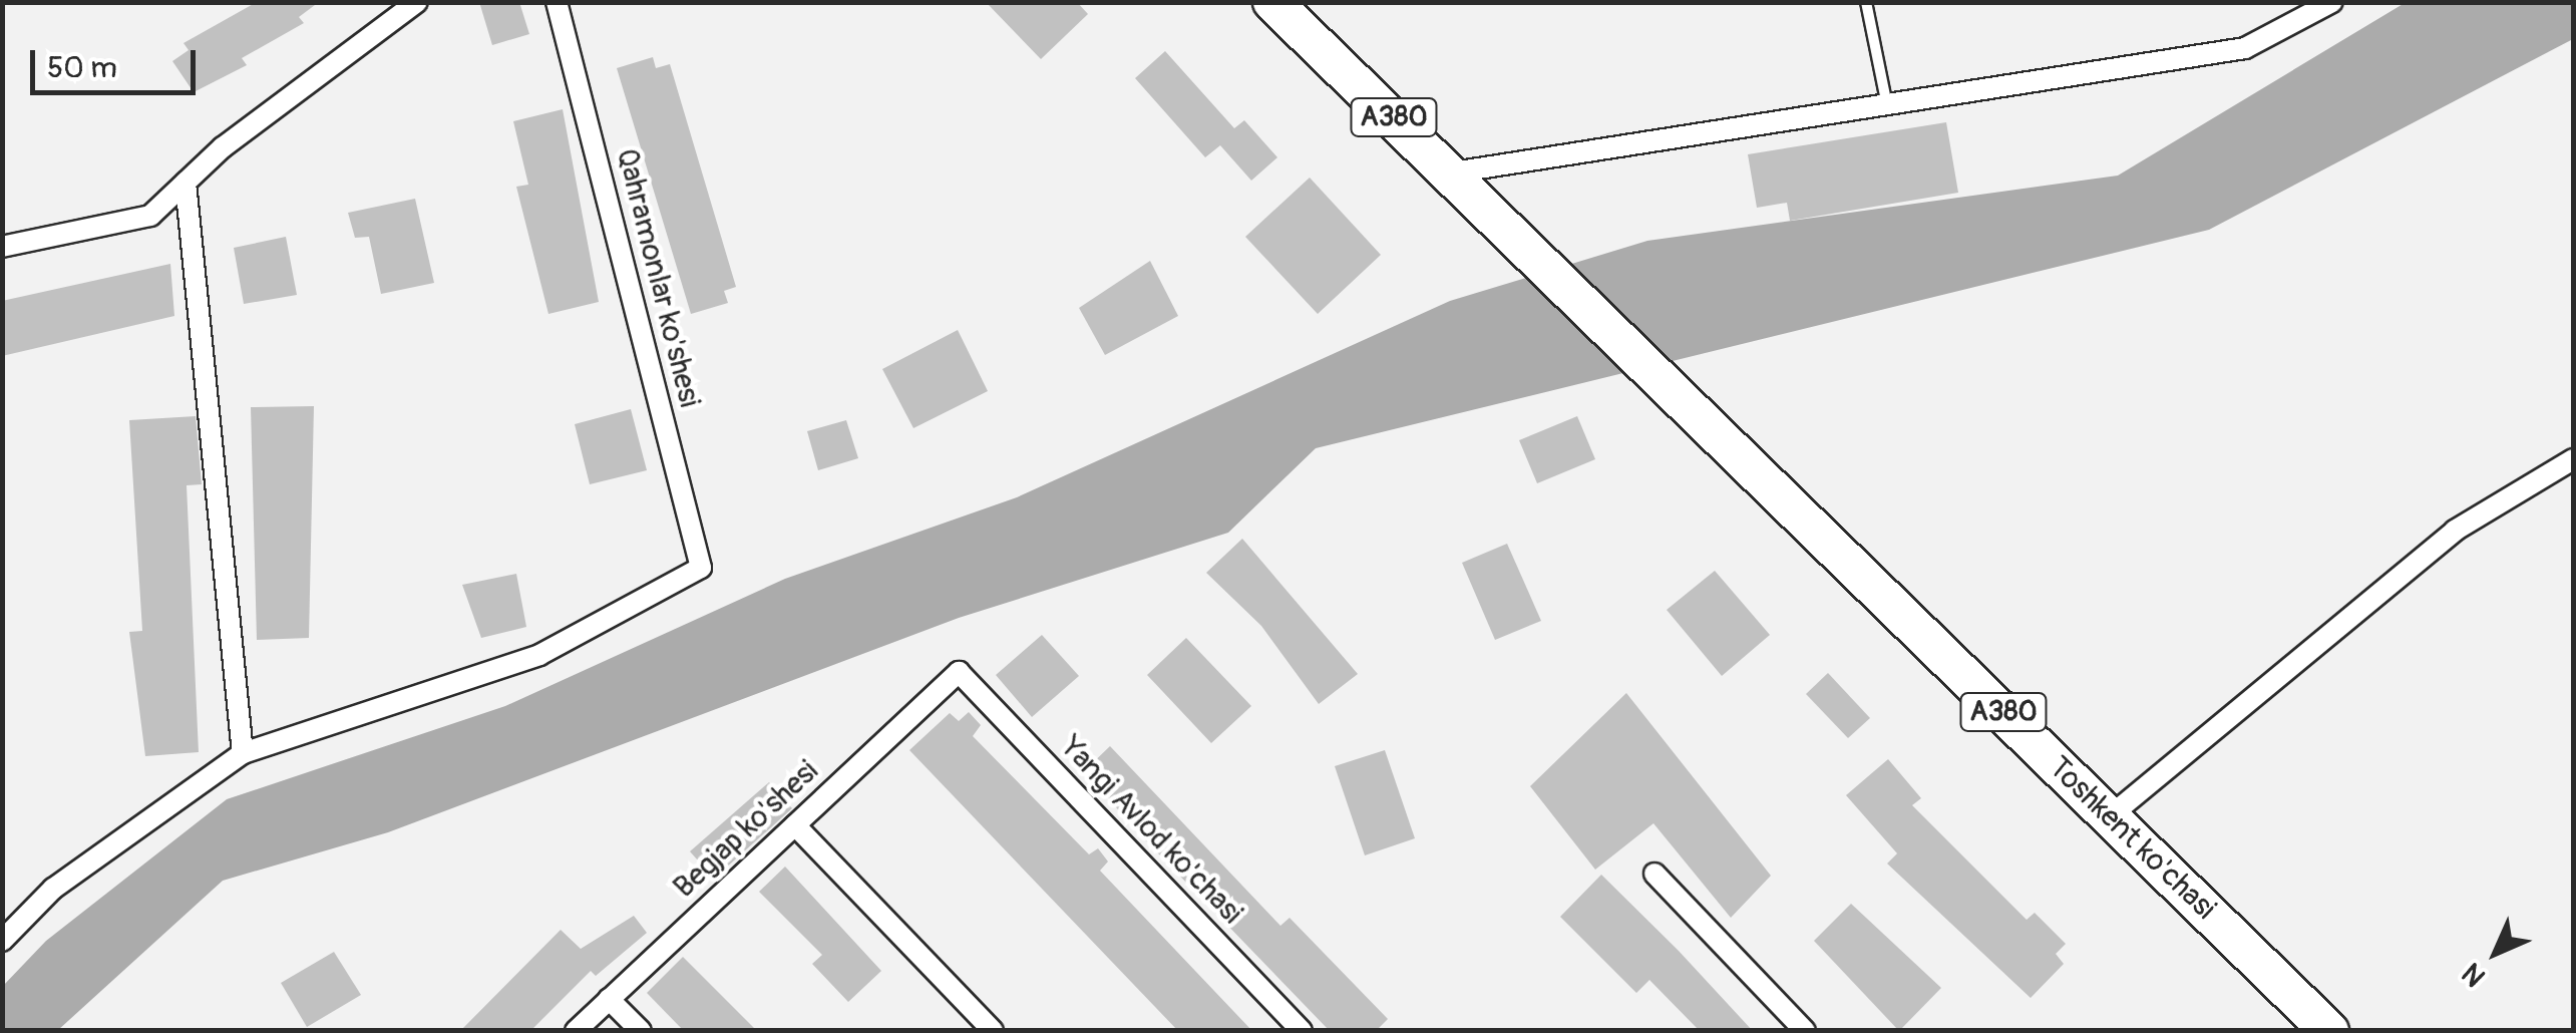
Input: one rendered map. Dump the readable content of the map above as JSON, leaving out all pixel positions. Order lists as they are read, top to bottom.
{
  "streets": {
    "highway": ["A380", "Toshkent ko'chasi"],
    "street": ["Qahramonlar ko'shesi", "Begjap ko'shesi", "Yangi Avlod ko'chasi"]
  },
  "crossings": [
    ["A380", "Toshkent ko'chasi"],
    ["Begjap ko'shesi", "Yangi Avlod ko'chasi"]
  ],
  "scale_bar": "50 m",
  "north": "bottom left"
}
